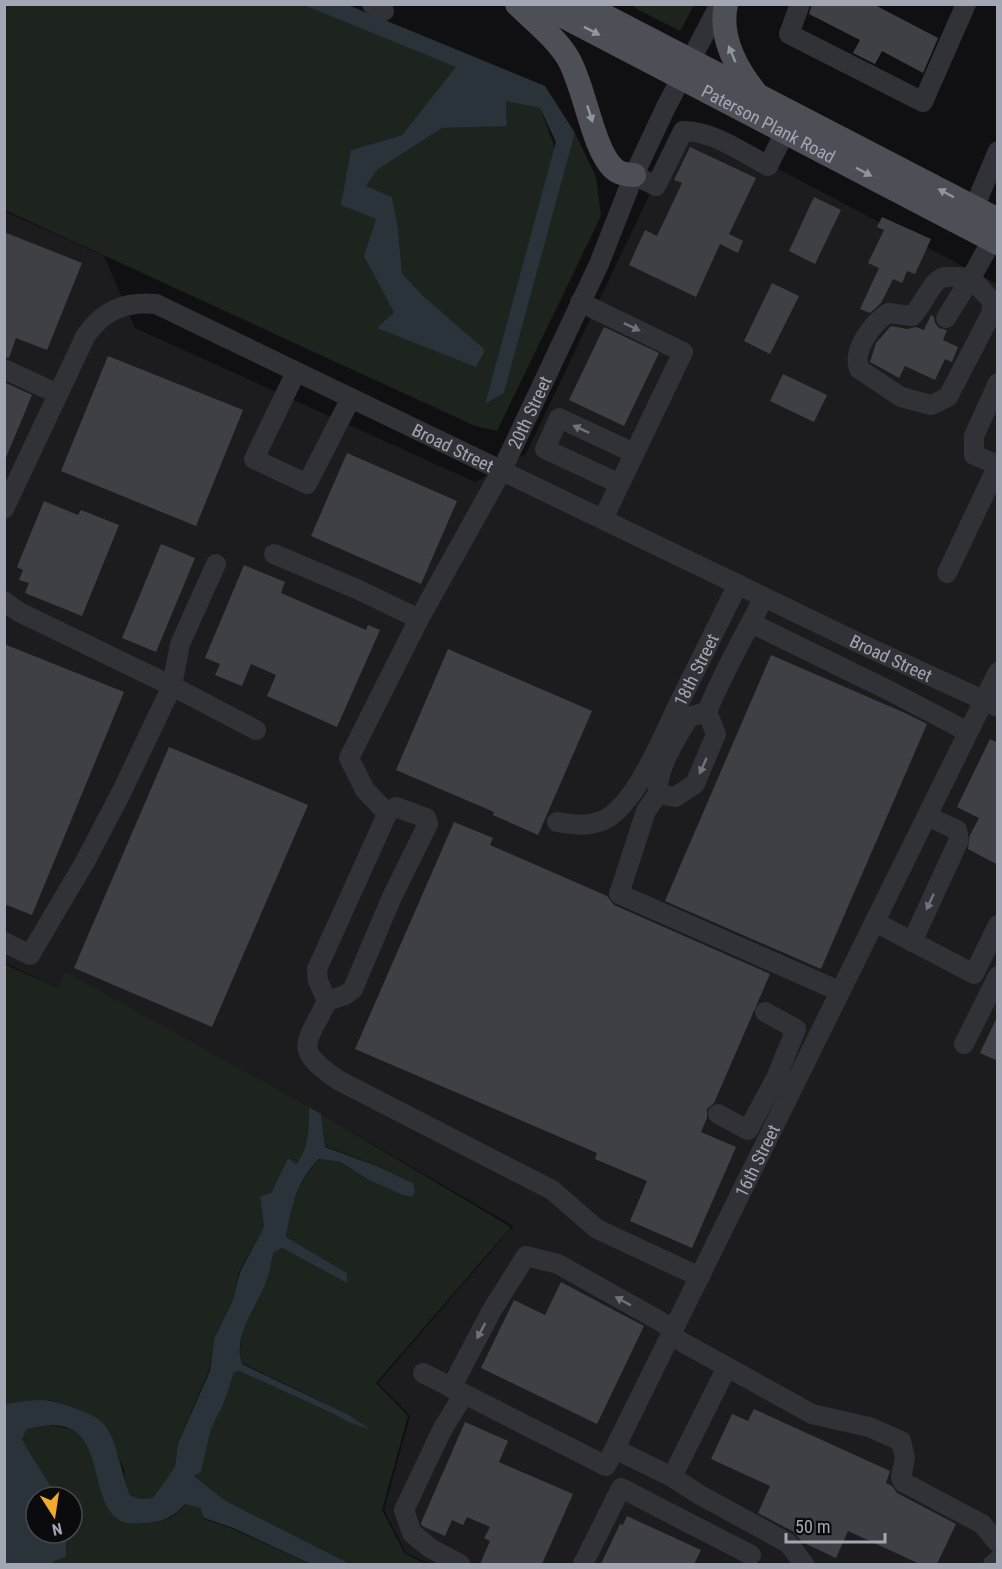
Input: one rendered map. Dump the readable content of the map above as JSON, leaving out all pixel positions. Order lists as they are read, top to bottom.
{
  "streets": {
    "main road": ["Paterson Plank Road"],
    "street": [
      "20th Street",
      "Broad Street",
      "18th Street",
      "16th Street"
    ]
  },
  "crossings": [
    ["Paterson Plank Road", "20th Street"],
    ["20th Street", "Broad Street"],
    ["Broad Street", "18th Street"],
    ["Broad Street", "16th Street"]
  ],
  "scale_bar": "50 m",
  "north": "bottom"
}
